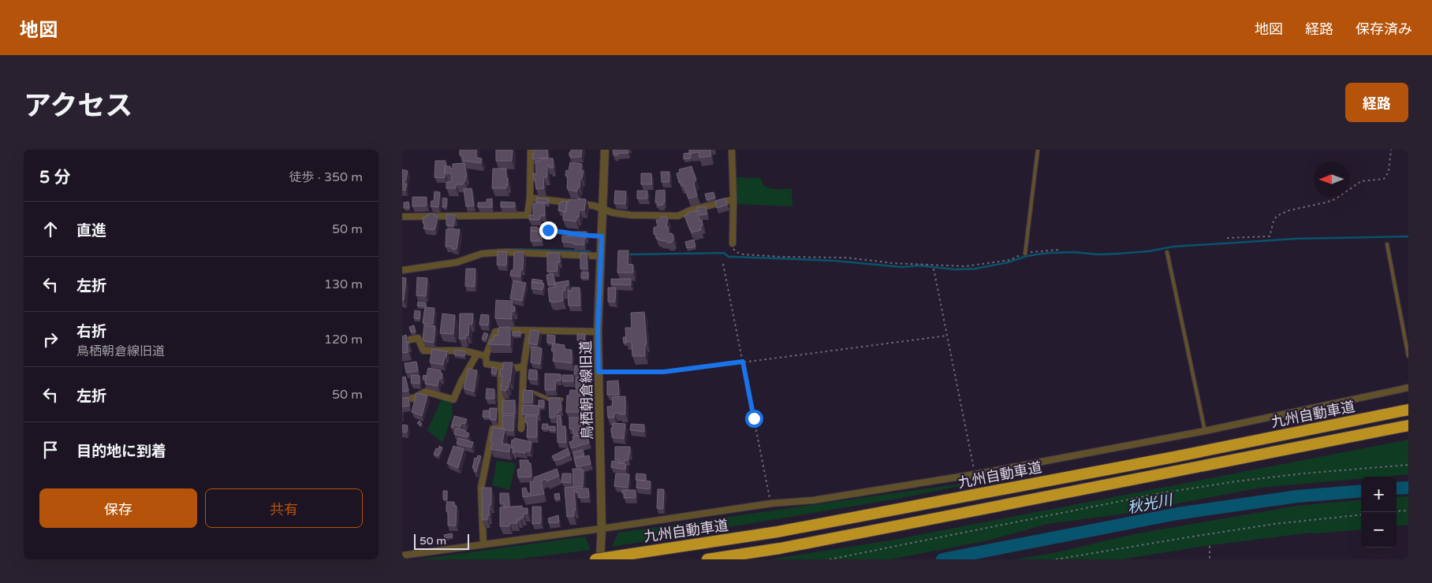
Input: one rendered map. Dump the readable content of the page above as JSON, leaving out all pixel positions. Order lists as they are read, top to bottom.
{
  "streets": {
    "highway": ["九州自動車道"],
    "street": ["鳥栖朝倉線旧道"]
  },
  "water": ["秋光川"],
  "scale_bar": "50 m",
  "north": "left",
  "page": {
    "header": "地図",
    "nav": ["地図", "経路", "保存済み"],
    "title": "アクセス",
    "buttons": [
      "経路",
      ["保存", "共有"]
    ],
    "heading": ["5 分", "徒歩 · 350 m"],
    "list": [
      ["直進", "50 m"],
      ["左折", "130 m"],
      ["右折", "鳥栖朝倉線旧道", "120 m"],
      ["左折", "50 m"],
      "目的地に到着"
    ],
    "map_buttons": ["+", "−"],
    "scale": "50 m"
  }
}
